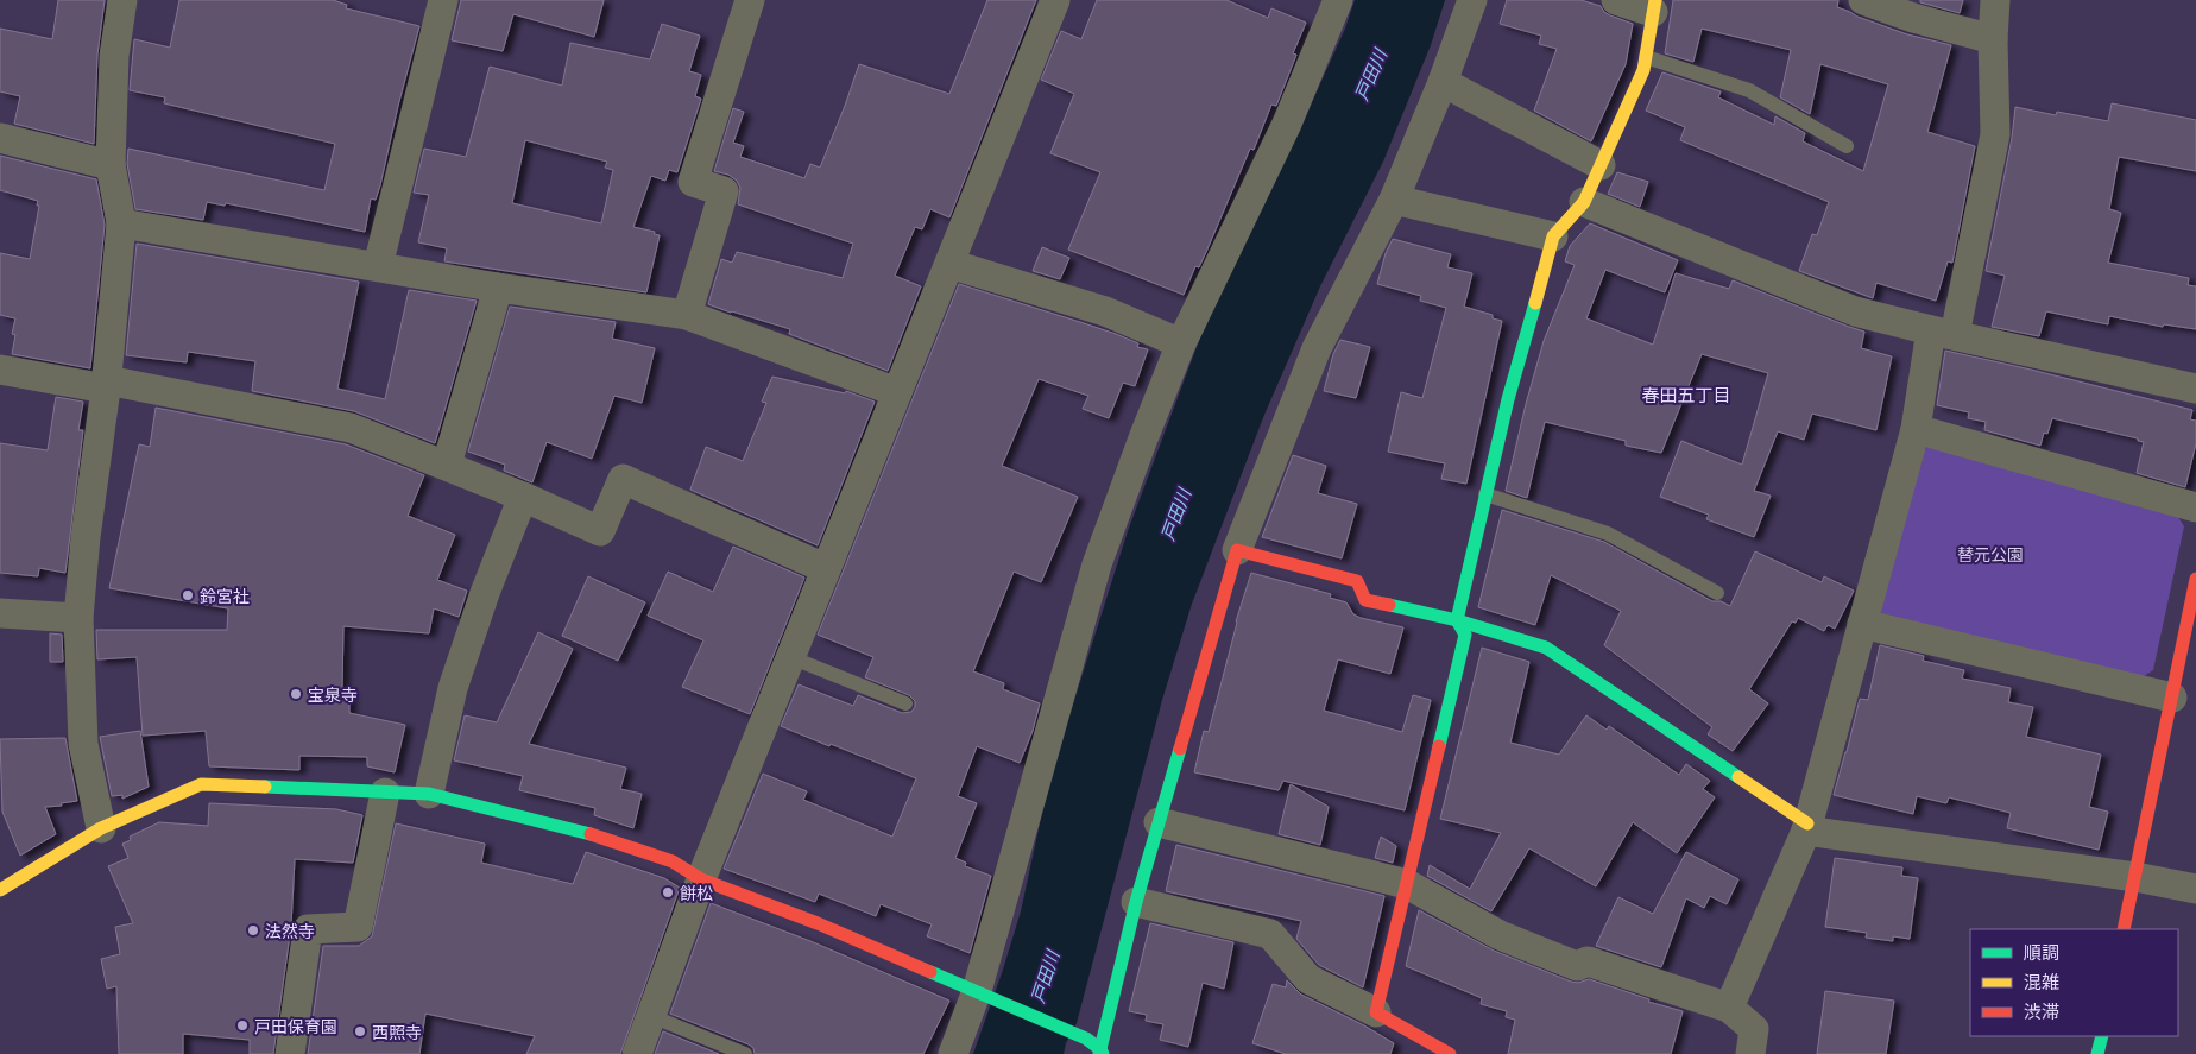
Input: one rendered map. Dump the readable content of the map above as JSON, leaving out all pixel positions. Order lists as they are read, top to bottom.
{
  "districts": ["春田五丁目"],
  "water": ["戸田川"],
  "parks": ["替元公園"],
  "places": [
    "鈴宮社",
    "宝泉寺",
    "餅松",
    "法然寺",
    "戸田保育園",
    "西照寺"
  ],
  "legend": ["順調", "混雑", "渋滞"]
}
